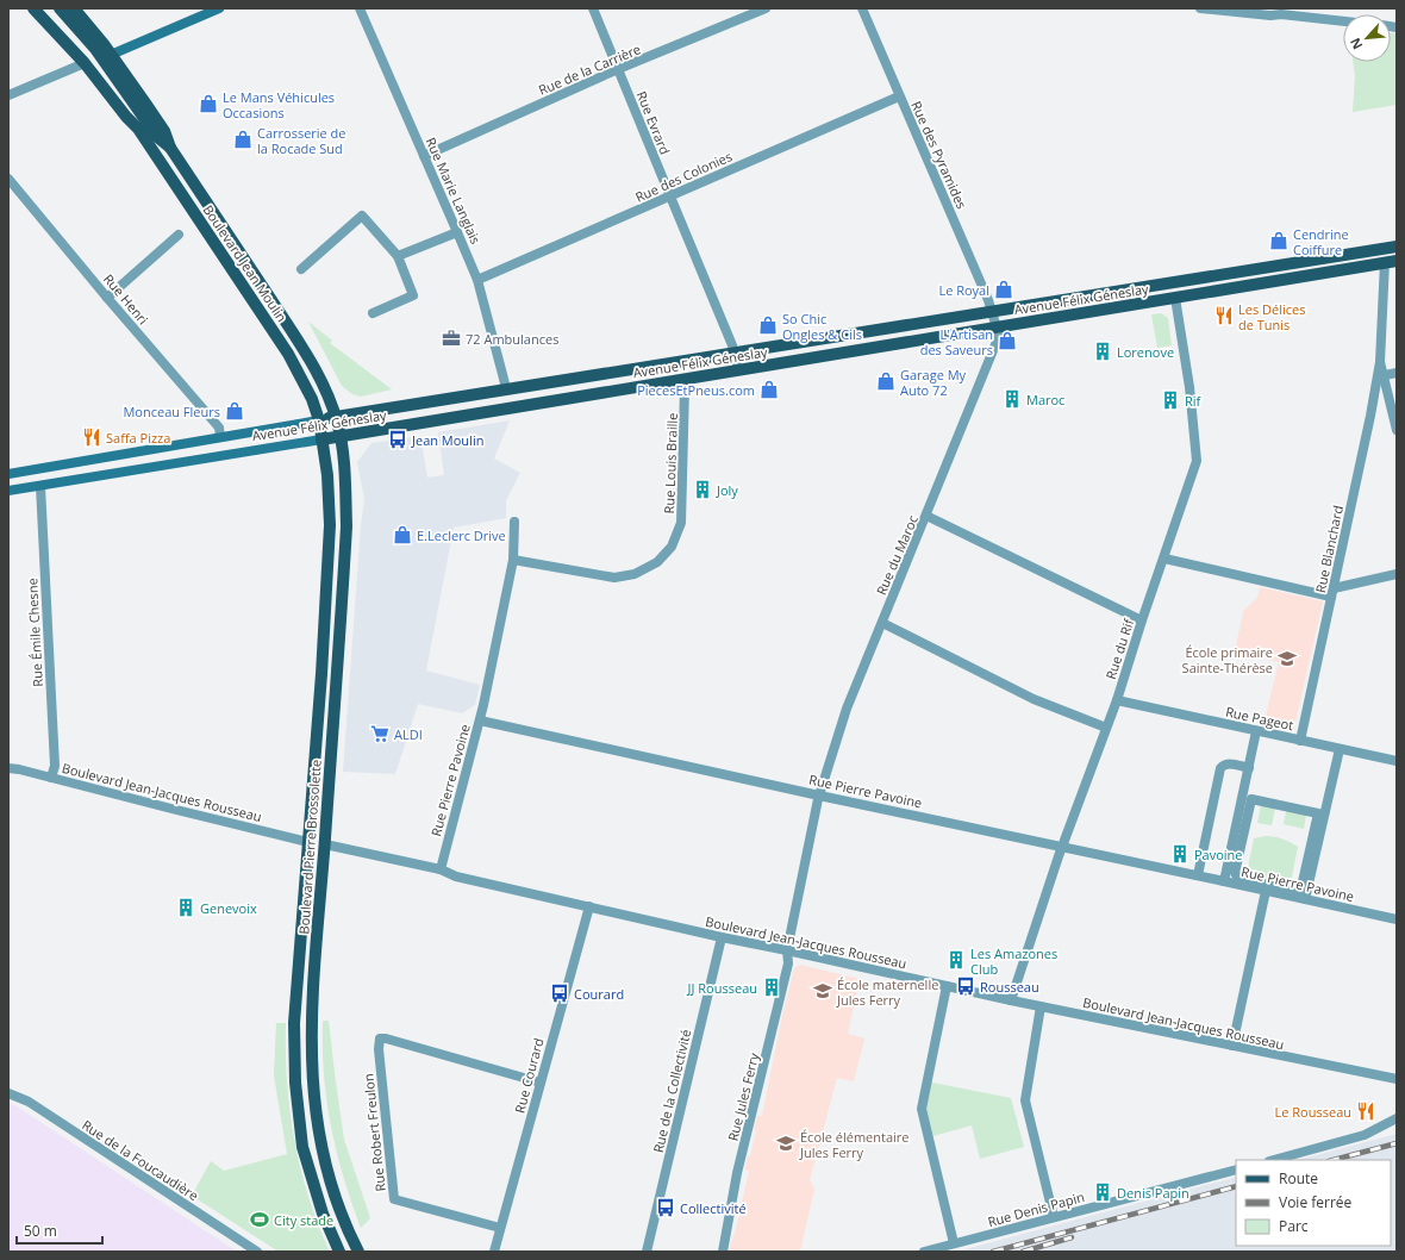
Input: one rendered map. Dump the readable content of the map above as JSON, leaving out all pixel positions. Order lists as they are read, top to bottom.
{
  "streets": {
    "main road": ["Boulevard Jean Moulin", "Avenue Félix Géneslay", "Boulevard Pierre Brossolette"],
    "street": [
      "Rue de la Carrière",
      "Rue Evrard",
      "Rue des Pyramides",
      "Rue des Colonies",
      "Rue Marie Langlais",
      "Rue Henri",
      "Rue Louis Braille",
      "Rue Blanchard",
      "Rue du Maroc",
      "Rue Émile Chesne",
      "Rue du Rif",
      "Rue Pageot",
      "Rue Pierre Pavoine",
      "Boulevard Jean-Jacques Rousseau",
      "Rue Courard",
      "Rue de la Collectivité",
      "Rue Jules Ferry",
      "Rue Robert Freulon",
      "Rue de la Foucaudière",
      "Rue Denis Papin"
    ]
  },
  "crossings": [
    ["Rue de la Carrière", "Rue Evrard"],
    ["Rue de la Carrière", "Rue Marie Langlais"],
    ["Rue Evrard", "Rue des Colonies"],
    ["Rue Evrard", "Avenue Félix Géneslay"],
    ["Rue des Pyramides", "Rue des Colonies"],
    ["Rue des Pyramides", "Avenue Félix Géneslay"],
    ["Rue des Pyramides", "Rue du Maroc"],
    ["Rue des Colonies", "Rue Marie Langlais"],
    ["Rue Marie Langlais", "Avenue Félix Géneslay"],
    ["Boulevard Jean Moulin", "Avenue Félix Géneslay"],
    ["Boulevard Jean Moulin", "Boulevard Pierre Brossolette"],
    ["Rue Henri", "Avenue Félix Géneslay"],
    ["Avenue Félix Géneslay", "Rue Louis Braille"],
    ["Avenue Félix Géneslay", "Rue du Maroc"],
    ["Avenue Félix Géneslay", "Rue Émile Chesne"],
    ["Avenue Félix Géneslay", "Rue du Rif"],
    ["Avenue Félix Géneslay", "Boulevard Pierre Brossolette"],
    ["Rue Blanchard", "Rue Pageot"],
    ["Rue du Maroc", "Rue Pierre Pavoine"],
    ["Rue du Maroc", "Rue Jules Ferry"],
    ["Rue Émile Chesne", "Boulevard Jean-Jacques Rousseau"],
    ["Rue du Rif", "Rue Pageot"],
    ["Rue du Rif", "Rue Pierre Pavoine"],
    ["Rue du Rif", "Boulevard Jean-Jacques Rousseau"],
    ["Rue Pierre Pavoine", "Boulevard Jean-Jacques Rousseau"],
    ["Rue Pierre Pavoine", "Rue Jules Ferry"],
    ["Boulevard Jean-Jacques Rousseau", "Boulevard Pierre Brossolette"],
    ["Boulevard Jean-Jacques Rousseau", "Rue Courard"],
    ["Boulevard Jean-Jacques Rousseau", "Rue de la Collectivité"],
    ["Boulevard Jean-Jacques Rousseau", "Rue Jules Ferry"],
    ["Rue Courard", "Rue Robert Freulon"]
  ],
  "places": {
    "shop": [
      "Le Mans Véhicules Occasions",
      "Carrosserie de la Rocade Sud",
      "Cendrine Coiffure",
      "Le Royal",
      "So Chic Ongles & Cils",
      "L'Artisan des Saveurs",
      "Garage My Auto 72",
      "PiecesEtPneus.com",
      "Monceau Fleurs",
      "E.Leclerc Drive"
    ],
    "restaurant": ["Les Délices de Tunis", "Saffa Pizza", "Le Rousseau"],
    "office": ["72 Ambulances"],
    "building": [
      "Lorenove",
      "Maroc",
      "Rif",
      "Joly",
      "Pavoine",
      "Genevoix",
      "Les Amazones Club",
      "JJ Rousseau",
      "Denis Papin"
    ],
    "bus stop": [
      "Jean Moulin",
      "Rousseau",
      "Courard",
      "Collectivité"
    ],
    "school or university": ["École primaire Sainte-Thérèse", "École maternelle Jules Ferry", "École élémentaire Jules Ferry"],
    "supermarket": ["ALDI"],
    "sports": ["City stade"]
  },
  "legend": ["Route", "Voie ferrée", "Parc"],
  "scale_bar": "50 m",
  "north": "bottom left"
}
